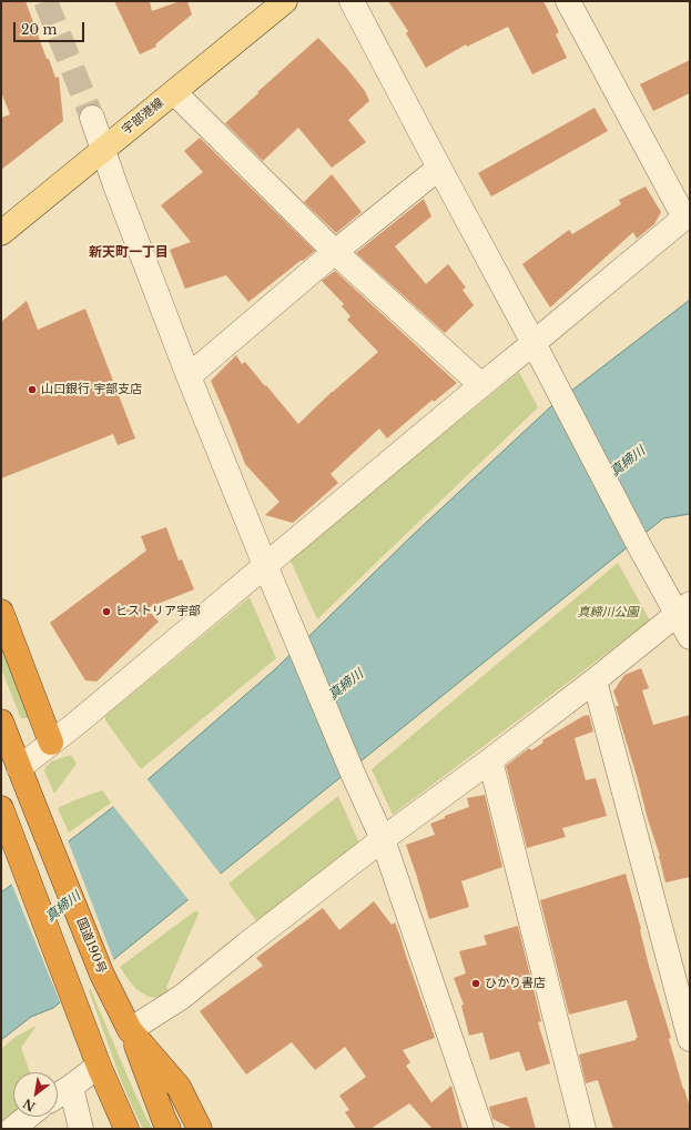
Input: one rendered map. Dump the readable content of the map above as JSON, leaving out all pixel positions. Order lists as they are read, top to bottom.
{
  "streets": {
    "highway": ["国道190号"],
    "main road": ["宇部港線"]
  },
  "districts": ["新天町一丁目"],
  "water": ["真締川"],
  "parks": ["真締川公園"],
  "places": ["山口銀行 宇部支店", "ヒストリア宇部", "ひかり書店"],
  "scale_bar": "20 m",
  "north": "bottom left"
}
